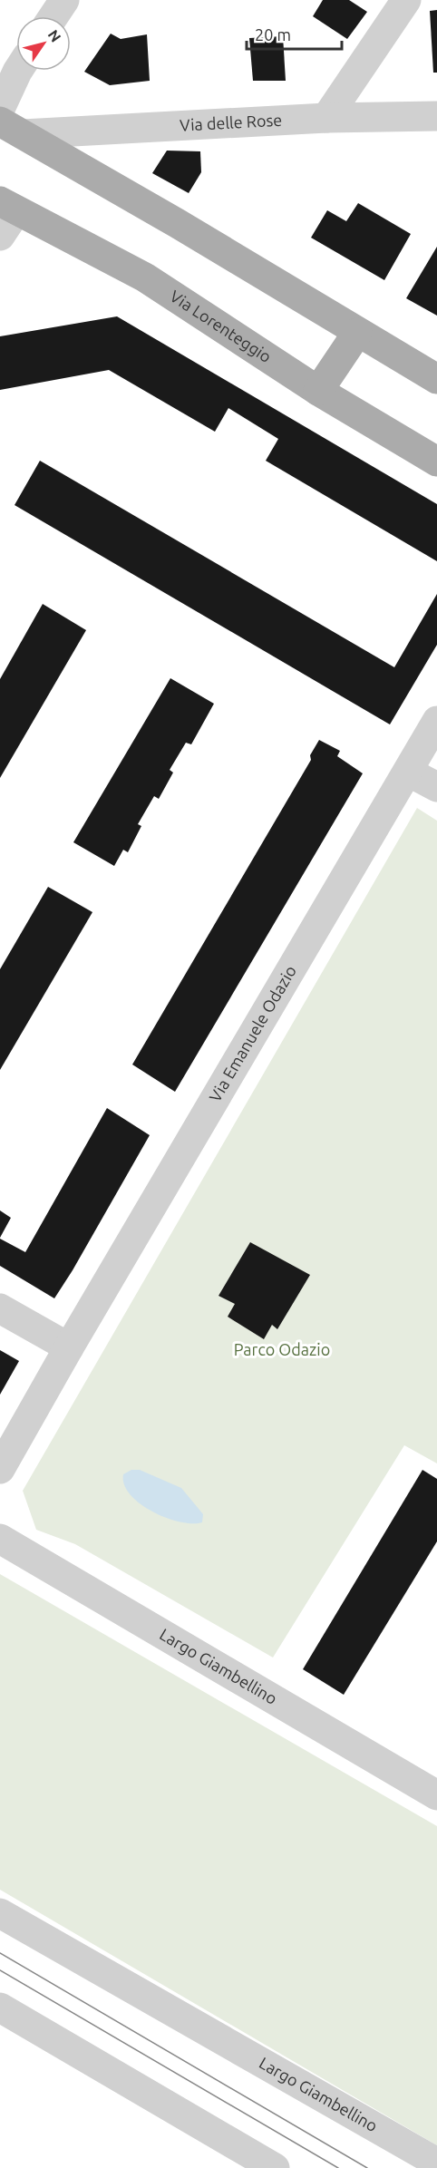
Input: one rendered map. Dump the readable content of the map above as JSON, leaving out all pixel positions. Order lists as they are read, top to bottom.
{
  "streets": {
    "main road": ["Via Lorenteggio"],
    "street": ["Via delle Rose", "Via Emanuele Odazio", "Largo Giambellino"]
  },
  "parks": ["Parco Odazio"],
  "scale_bar": "20 m",
  "north": "top right"
}
